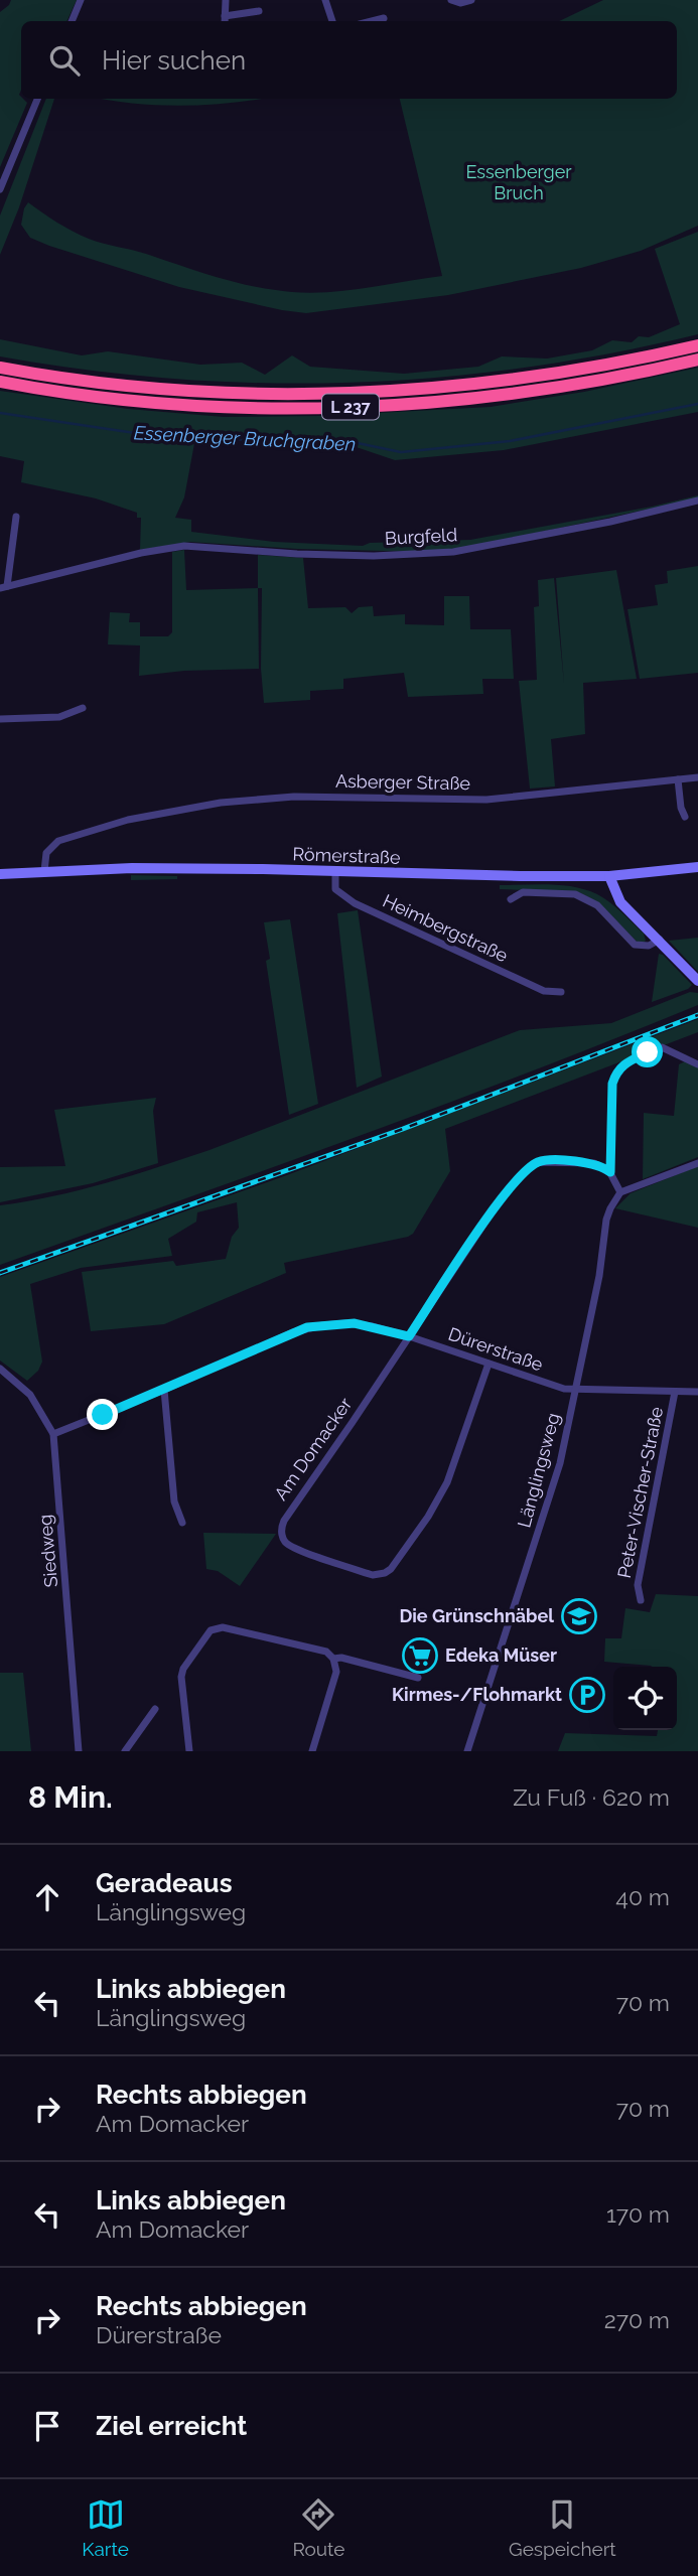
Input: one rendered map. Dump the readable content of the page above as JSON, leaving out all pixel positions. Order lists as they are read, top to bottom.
{
  "streets": {
    "highway": ["L 237"],
    "street": [
      "Burgfeld",
      "Asberger Straße",
      "Römerstraße",
      "Heimbergstraße",
      "Dürerstraße",
      "Am Domacker",
      "Länglingsweg",
      "Peter-Vischer-Straße",
      "Siedweg"
    ]
  },
  "crossings": [
    ["Asberger Straße", "Römerstraße"],
    ["Römerstraße", "Heimbergstraße"],
    ["Dürerstraße", "Am Domacker"],
    ["Dürerstraße", "Länglingsweg"],
    ["Dürerstraße", "Peter-Vischer-Straße"],
    ["Dürerstraße", "Siedweg"]
  ],
  "water": ["Essenberger Bruchgraben"],
  "parks": ["Essenberger Bruch"],
  "places": {
    "school or university": ["Die Grünschnäbel"],
    "supermarket": ["Edeka Müser"],
    "parking": ["Kirmes-/Flohmarkt"]
  },
  "page": {
    "search": "Hier suchen",
    "heading": ["8 Min.", "Zu Fuß · 620 m"],
    "list": [
      ["Geradeaus", "Länglingsweg", "40 m"],
      ["Links abbiegen", "Länglingsweg", "70 m"],
      ["Rechts abbiegen", "Am Domacker", "70 m"],
      ["Links abbiegen", "Am Domacker", "170 m"],
      ["Rechts abbiegen", "Dürerstraße", "270 m"],
      "Ziel erreicht"
    ],
    "nav": ["Karte", "Route", "Gespeichert"]
  }
}
